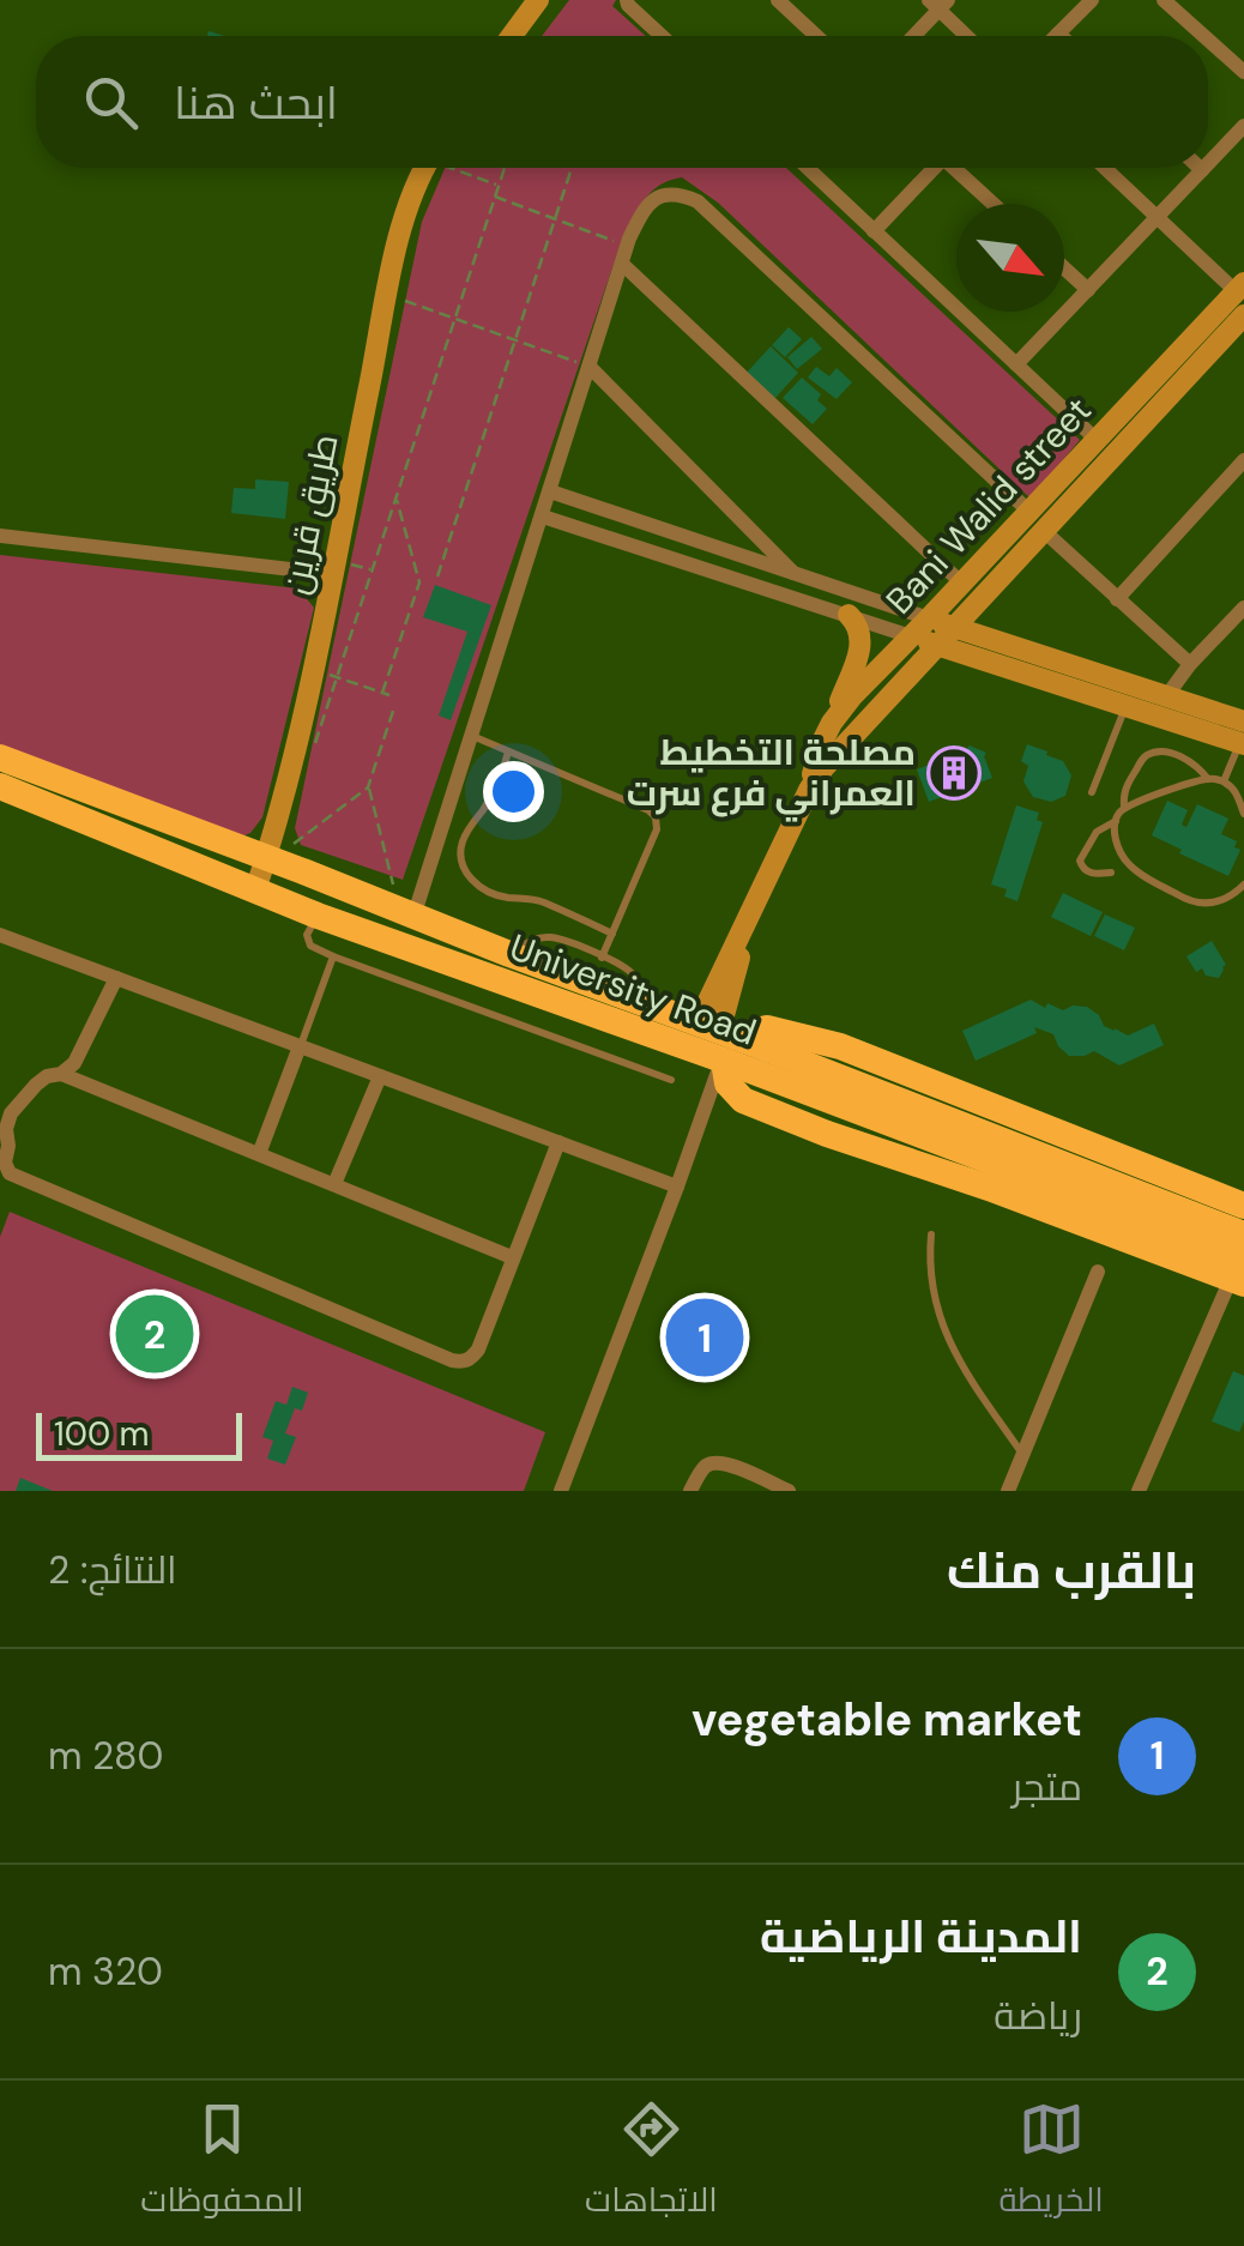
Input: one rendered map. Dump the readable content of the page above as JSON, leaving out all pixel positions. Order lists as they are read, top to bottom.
{
  "streets": {
    "highway": ["University Road"],
    "street": ["Bani Walid street", "طريق قرين"]
  },
  "crossings": [
    ["طريق قرين", "University Road"]
  ],
  "places": {
    "building": ["مصلحة التخطيط العمراني فرع سرت"]
  },
  "scale_bar": "100 m",
  "north": "bottom right",
  "page": {
    "search": "ابحث هنا",
    "pins": ["2", "1"],
    "scale": "100 m",
    "heading": ["بالقرب منك", "النتائج: 2"],
    "list": [
      {
        "mark": "1",
        "name": "vegetable market",
        "note": "متجر",
        "value": "280 m"
      },
      {
        "mark": "2",
        "name": "المدينة الرياضية",
        "note": "رياضة",
        "value": "320 m"
      }
    ],
    "nav": ["الخريطة", "الاتجاهات", "المحفوظات"]
  }
}
